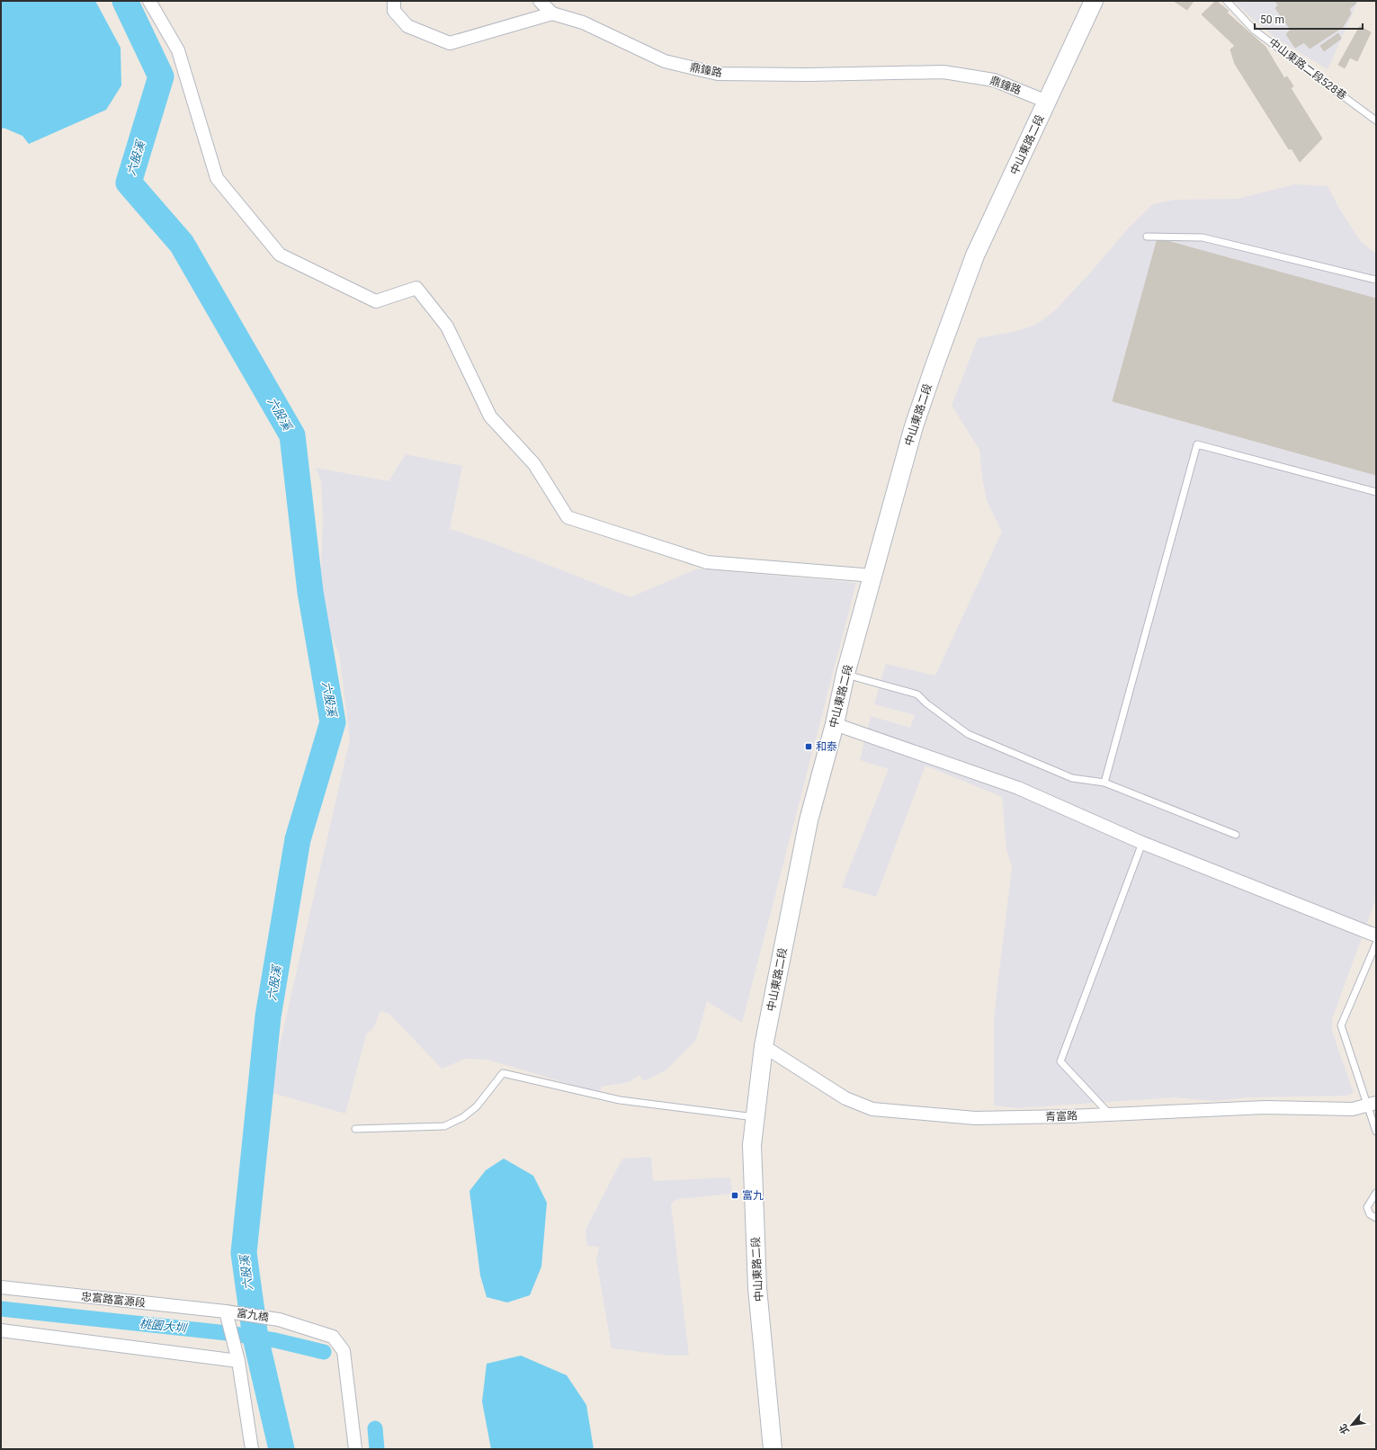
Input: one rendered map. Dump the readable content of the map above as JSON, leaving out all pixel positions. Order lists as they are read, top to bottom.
{
  "streets": {
    "main road": ["中山東路二段"],
    "street": [
      "鼎鐘路",
      "青富路",
      "忠富路富源段",
      "富九橋"
    ],
    "lane": ["中山東路二段528巷"]
  },
  "crossings": [
    ["鼎鐘路", "中山東路二段"],
    ["中山東路二段", "青富路"],
    ["忠富路富源段", "富九橋"]
  ],
  "water": ["六股溪", "桃園大圳"],
  "places": {
    "transit": ["和泰", "富九"]
  },
  "scale_bar": "50 m",
  "north": "bottom left"
}
